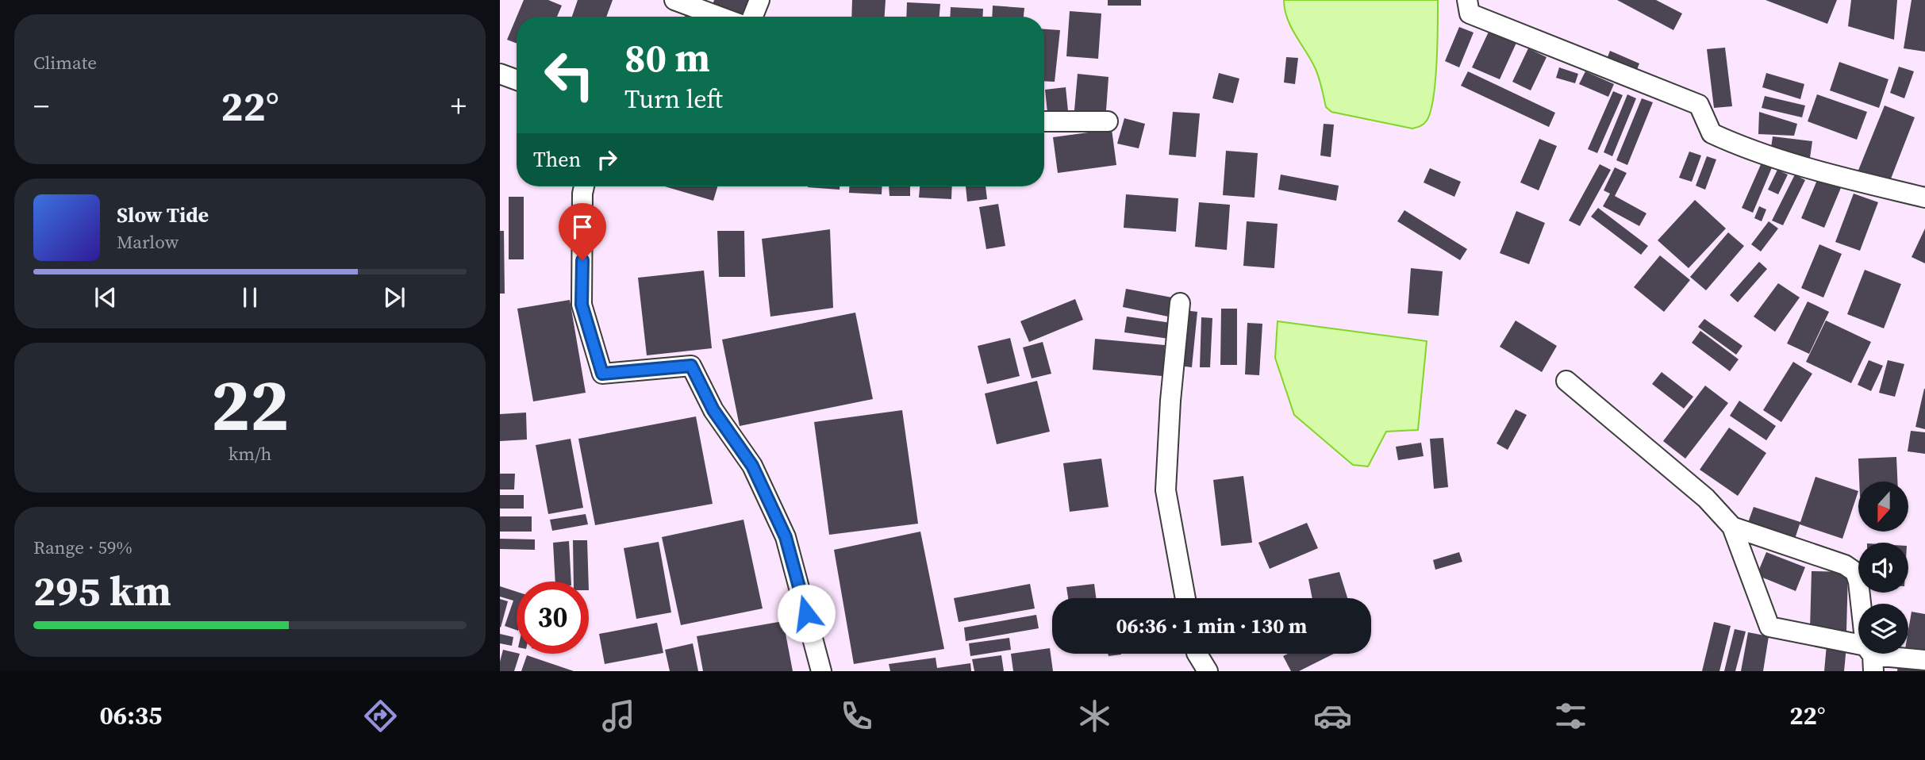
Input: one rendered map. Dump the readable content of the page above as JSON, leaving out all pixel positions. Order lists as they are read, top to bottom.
{
  "north": "bottom",
  "page": {
    "tile": [
      "Climate",
      ["22", "km/h"],
      ["Range · 59%", "295 km"]
    ],
    "turn": ["80 m", "Turn left"],
    "heat": ["−", "22°", "+"],
    "then": "Then",
    "song": ["Slow Tide", "Marlow"],
    "limit": "30",
    "trip": "06:36 · 1 min · 130 m",
    "tabs": ["06:35", "22°"]
  }
}
